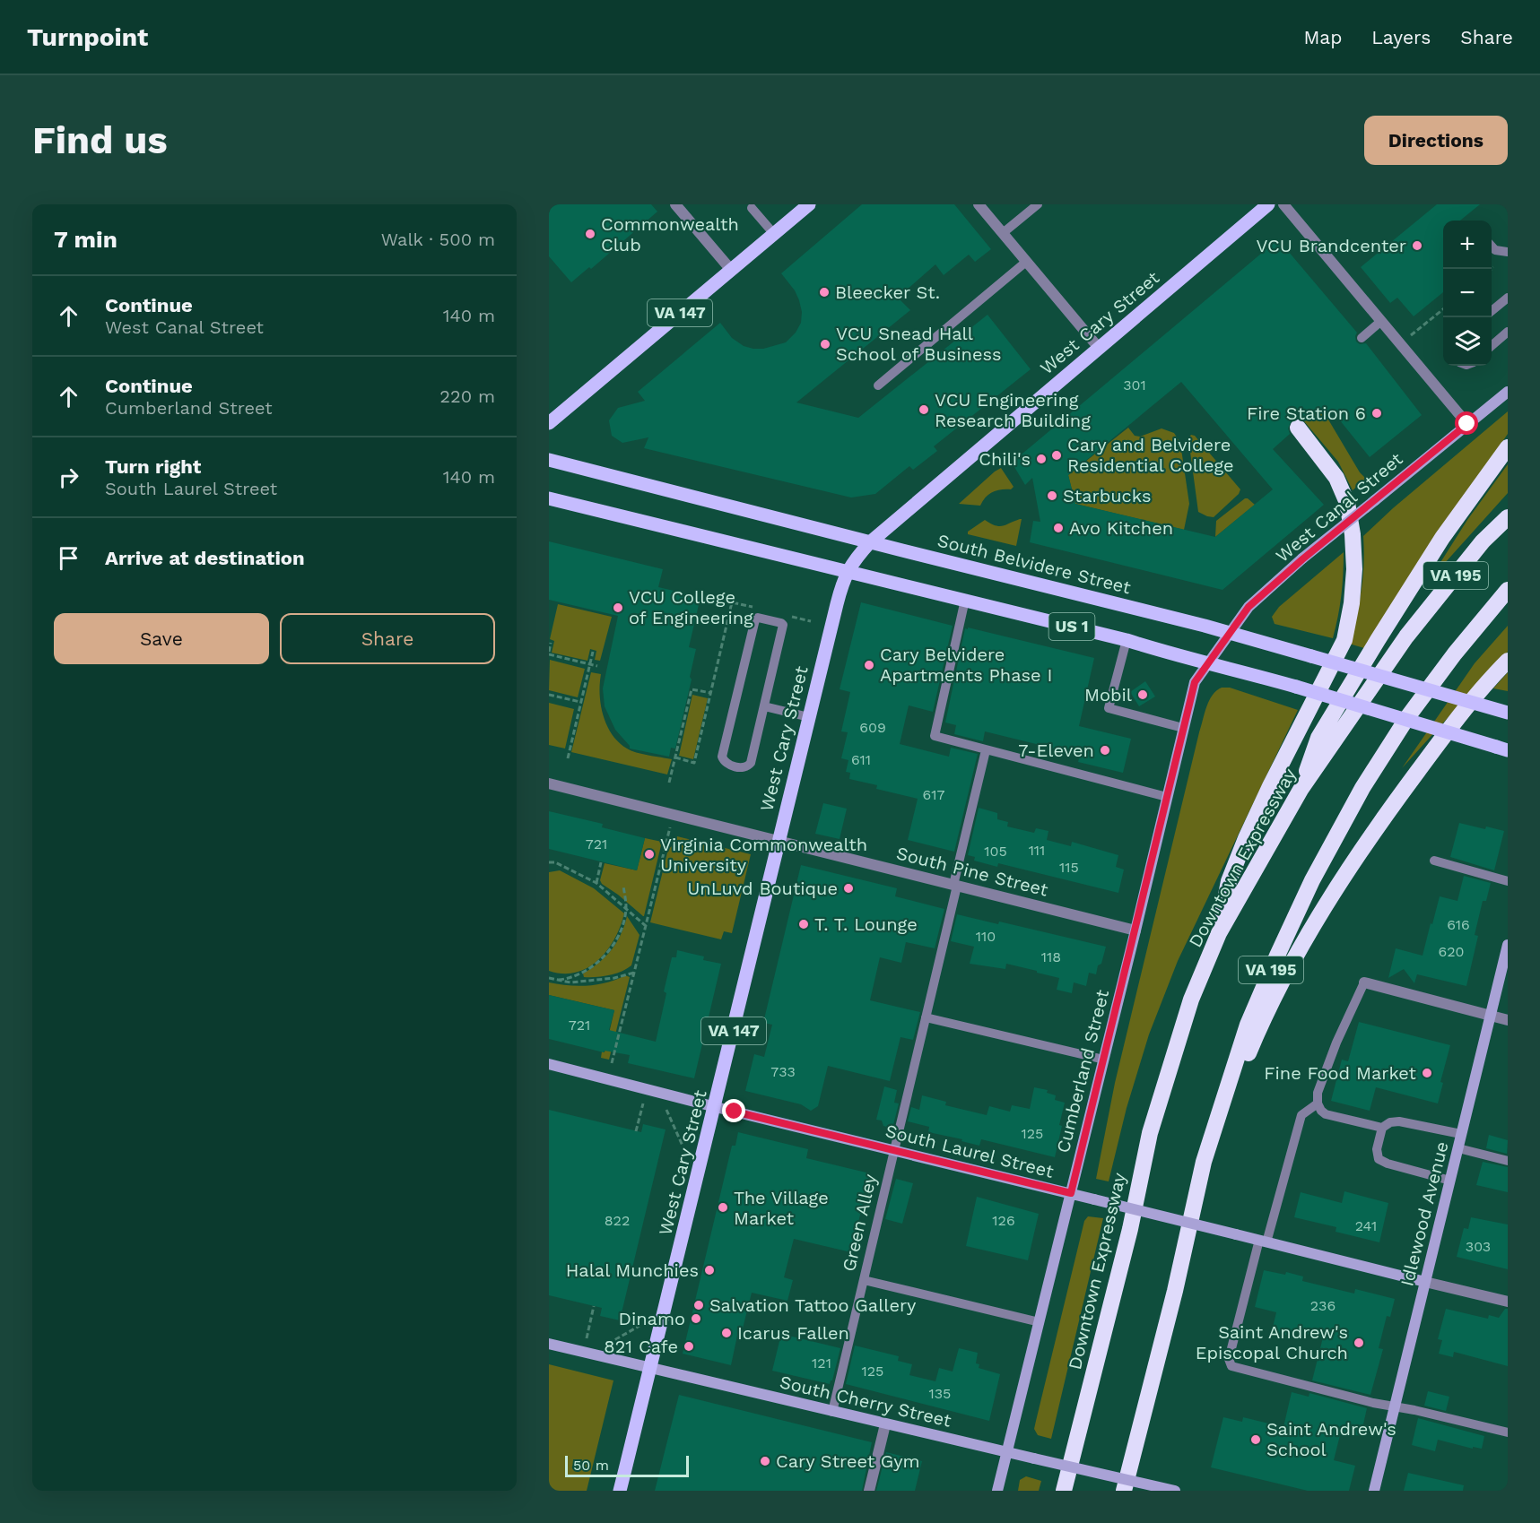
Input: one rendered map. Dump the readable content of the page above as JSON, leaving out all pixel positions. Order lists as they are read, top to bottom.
{
  "streets": {
    "highway": ["VA 195", "Downtown Expressway"],
    "main road": [
      "VA 147",
      "West Cary Street",
      "West Canal Street",
      "South Belvidere Street",
      "US 1",
      "Cumberland Street",
      "South Laurel Street",
      "Idlewood Avenue",
      "South Cherry Street"
    ],
    "street": ["South Pine Street"],
    "lane": ["Green Alley"]
  },
  "crossings": [
    ["West Cary Street", "South Belvidere Street"],
    ["West Cary Street", "US 1"],
    ["West Cary Street", "South Pine Street"],
    ["West Cary Street", "South Laurel Street"],
    ["West Cary Street", "South Cherry Street"],
    ["West Canal Street", "South Belvidere Street"],
    ["West Canal Street", "US 1"],
    ["West Canal Street", "Cumberland Street"],
    ["US 1", "Cumberland Street"],
    ["South Pine Street", "Cumberland Street"],
    ["South Pine Street", "Green Alley"],
    ["Cumberland Street", "South Laurel Street"],
    ["Cumberland Street", "South Cherry Street"],
    ["South Laurel Street", "Idlewood Avenue"],
    ["South Laurel Street", "Green Alley"],
    ["Green Alley", "South Cherry Street"]
  ],
  "places": [
    "Commonwealth Club",
    "VCU Brandcenter",
    "Bleecker St.",
    "VCU Snead Hall School of Business",
    "VCU Engineering Research Building",
    "Fire Station 6",
    "Cary and Belvidere Residential College",
    "Chili's",
    "Starbucks",
    "Avo Kitchen",
    "VCU College of Engineering",
    "Cary Belvidere Apartments Phase I",
    "Mobil",
    "7-Eleven",
    "Virginia Commonwealth University",
    "UnLuvd Boutique",
    "T. T. Lounge",
    "Fine Food Market",
    "The Village Market",
    "Halal Munchies",
    "Salvation Tattoo Gallery",
    "Dinamo",
    "Icarus Fallen",
    "Saint Andrew's Episcopal Church",
    "821 Cafe",
    "Saint Andrew's School",
    "Cary Street Gym"
  ],
  "house_numbers": [
    "301",
    "609",
    "611",
    "617",
    "721",
    "111",
    "105",
    "115",
    "616",
    "110",
    "620",
    "118",
    "721",
    "733",
    "125",
    "822",
    "126",
    "241",
    "303",
    "236",
    "121",
    "125",
    "135"
  ],
  "scale_bar": "50 m",
  "page": {
    "header": "Turnpoint",
    "nav": ["Map", "Layers", "Share"],
    "buttons": [
      "Directions",
      ["Save", "Share"]
    ],
    "title": "Find us",
    "heading": ["7 min", "Walk · 500 m"],
    "map_buttons": ["+", "−"],
    "list": [
      ["Continue", "West Canal Street", "140 m"],
      ["Continue", "Cumberland Street", "220 m"],
      ["Turn right", "South Laurel Street", "140 m"],
      "Arrive at destination"
    ],
    "scale": "50 m"
  }
}
